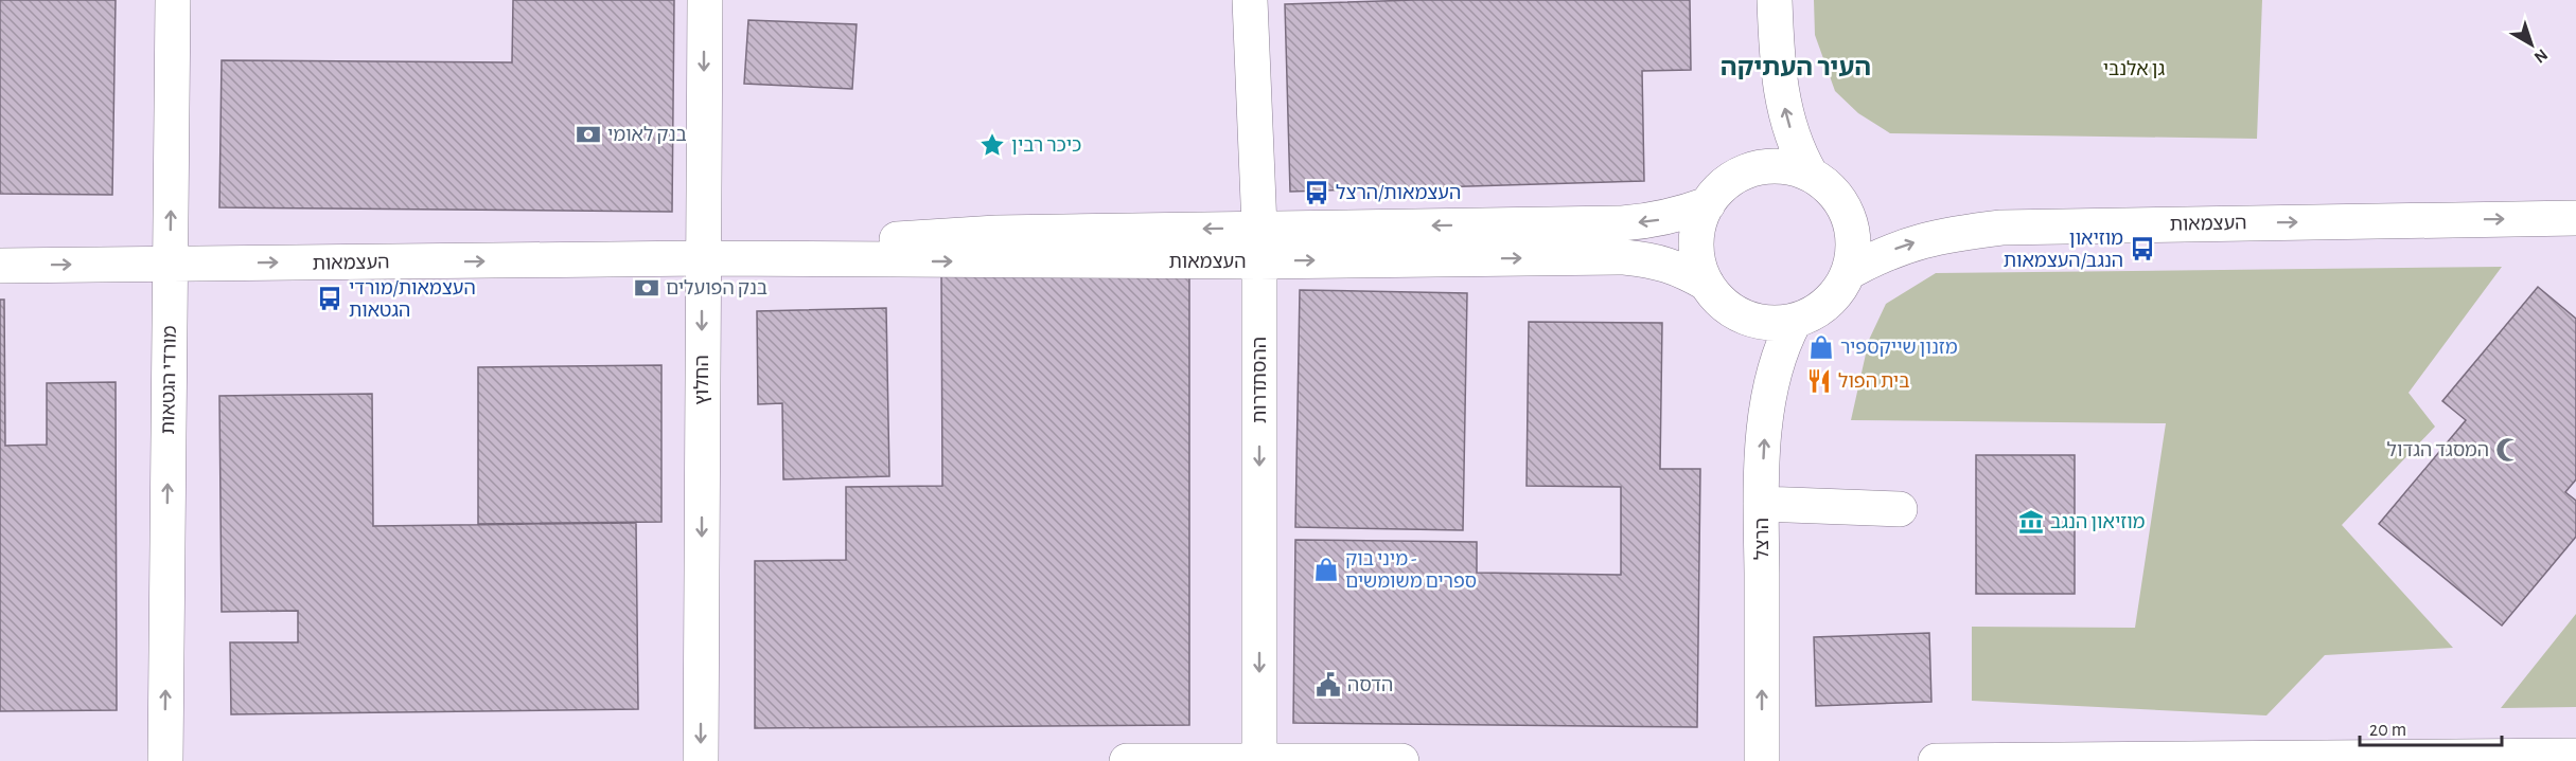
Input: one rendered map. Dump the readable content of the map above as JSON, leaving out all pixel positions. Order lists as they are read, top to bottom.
{
  "streets": {
    "street": [
      "העצמאות",
      "מורדי הגטאות",
      "החלוץ",
      "ההסתדרות",
      "הרצל"
    ]
  },
  "crossings": [
    ["העצמאות", "מורדי הגטאות"],
    ["העצמאות", "החלוץ"],
    ["העצמאות", "ההסתדרות"],
    ["העצמאות", "הרצל"]
  ],
  "one_way": [
    "מורדי הגטאות",
    "החלוץ",
    "ההסתדרות",
    "הרצל"
  ],
  "districts": ["העיר העתיקה"],
  "parks": ["גן אלנבי"],
  "places": {
    "bank": ["בנק לאומי", "בנק הפועלים"],
    "place": ["כיכר רבין"],
    "bus stop": ["העצמאות/הרצל", "מוזיאון הנגב/העצמאות", "העצמאות/מורדי הגטאות"],
    "shop": ["מזנון שייקספיר", "מיני בוק - ספרים משומשים"],
    "restaurant": ["בית הפול"],
    "mosque": ["המסגד הגדול"],
    "museum": ["מוזיאון הנגב"],
    "public building": ["הדסה"]
  },
  "scale_bar": "20 m",
  "north": "bottom right"
}
